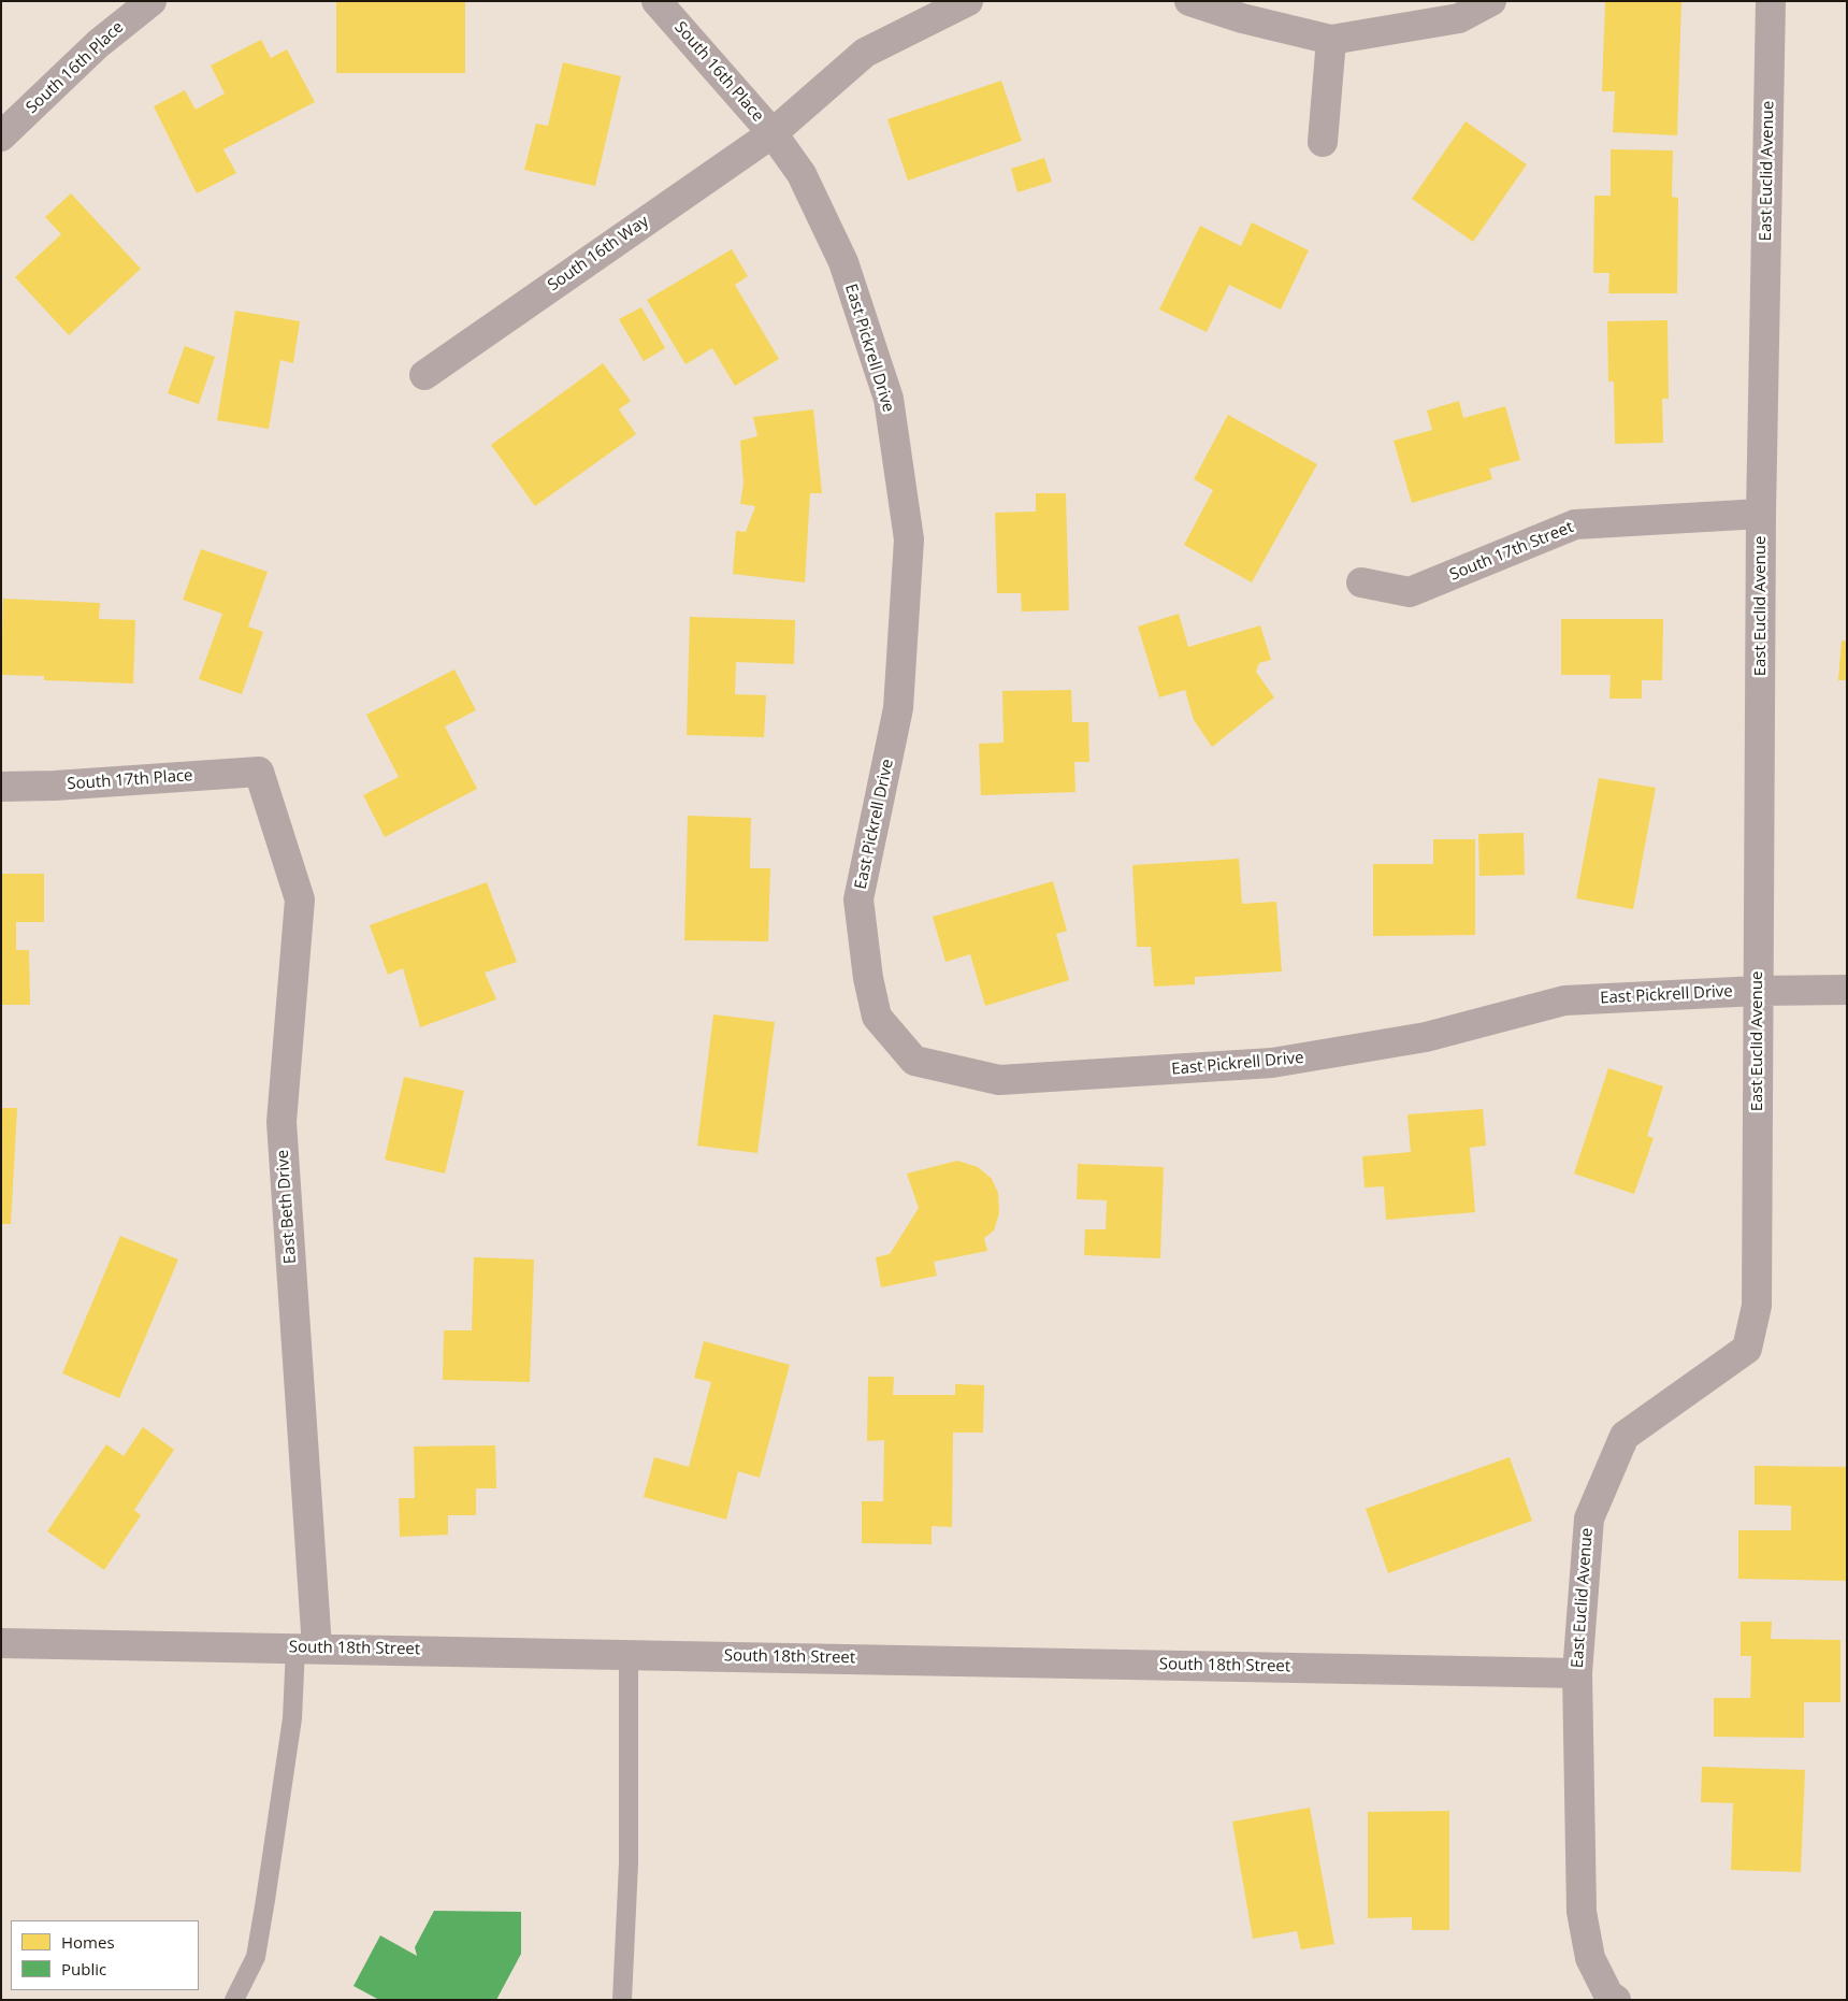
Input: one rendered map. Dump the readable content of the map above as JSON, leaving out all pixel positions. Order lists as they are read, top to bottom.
{
  "streets": {
    "street": [
      "South 16th Place",
      "East Euclid Avenue",
      "South 16th Way",
      "East Pickrell Drive",
      "South 17th Street",
      "South 17th Place",
      "East Beth Drive",
      "South 18th Street"
    ]
  },
  "crossings": [
    ["South 16th Place", "South 16th Way"],
    ["South 16th Place", "East Pickrell Drive"],
    ["East Euclid Avenue", "East Pickrell Drive"],
    ["East Euclid Avenue", "South 17th Street"],
    ["East Euclid Avenue", "South 18th Street"],
    ["South 16th Way", "East Pickrell Drive"],
    ["South 17th Place", "East Beth Drive"],
    ["East Beth Drive", "South 18th Street"]
  ],
  "legend": ["Homes", "Public"]
}
